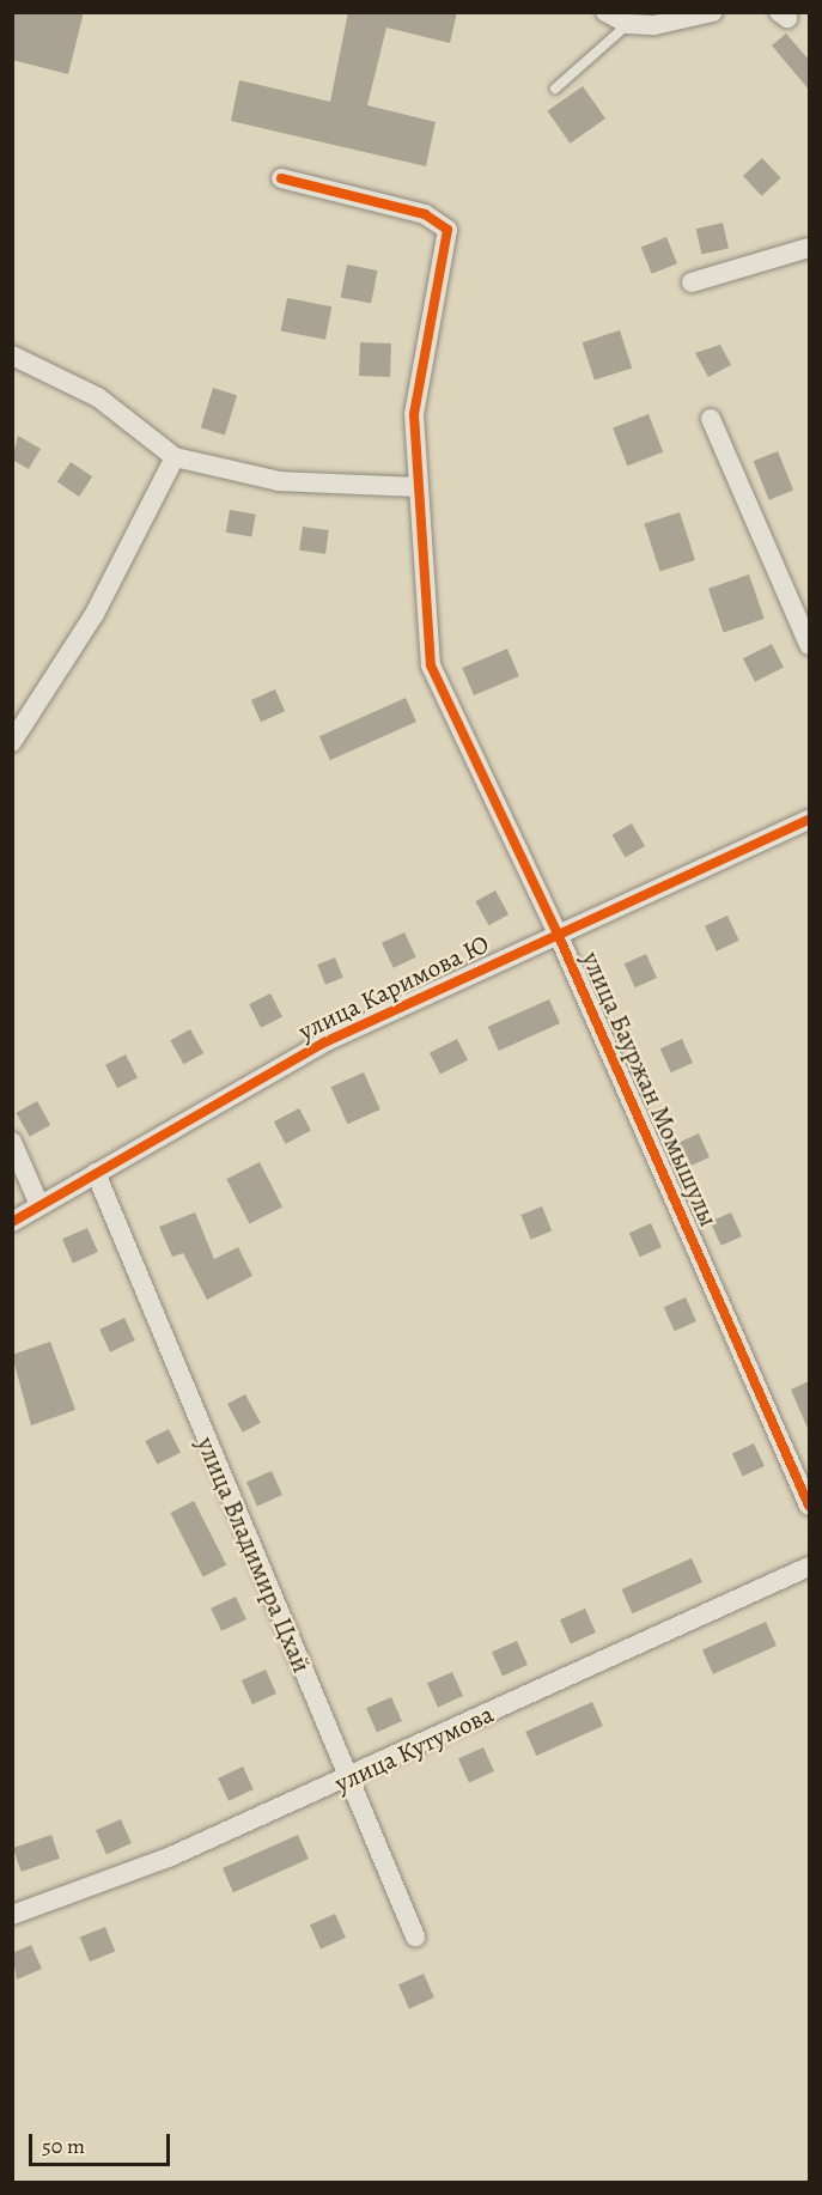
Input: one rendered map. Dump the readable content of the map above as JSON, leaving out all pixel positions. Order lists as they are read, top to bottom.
{
  "streets": {
    "street": [
      "улица Каримова Ю",
      "улица Бауржан Момышулы",
      "улица Владимира Цхай",
      "улица Кутумова"
    ]
  },
  "crossings": [
    ["улица Каримова Ю", "улица Бауржан Момышулы"],
    ["улица Каримова Ю", "улица Владимира Цхай"],
    ["улица Владимира Цхай", "улица Кутумова"]
  ],
  "scale_bar": "50 m"
}
